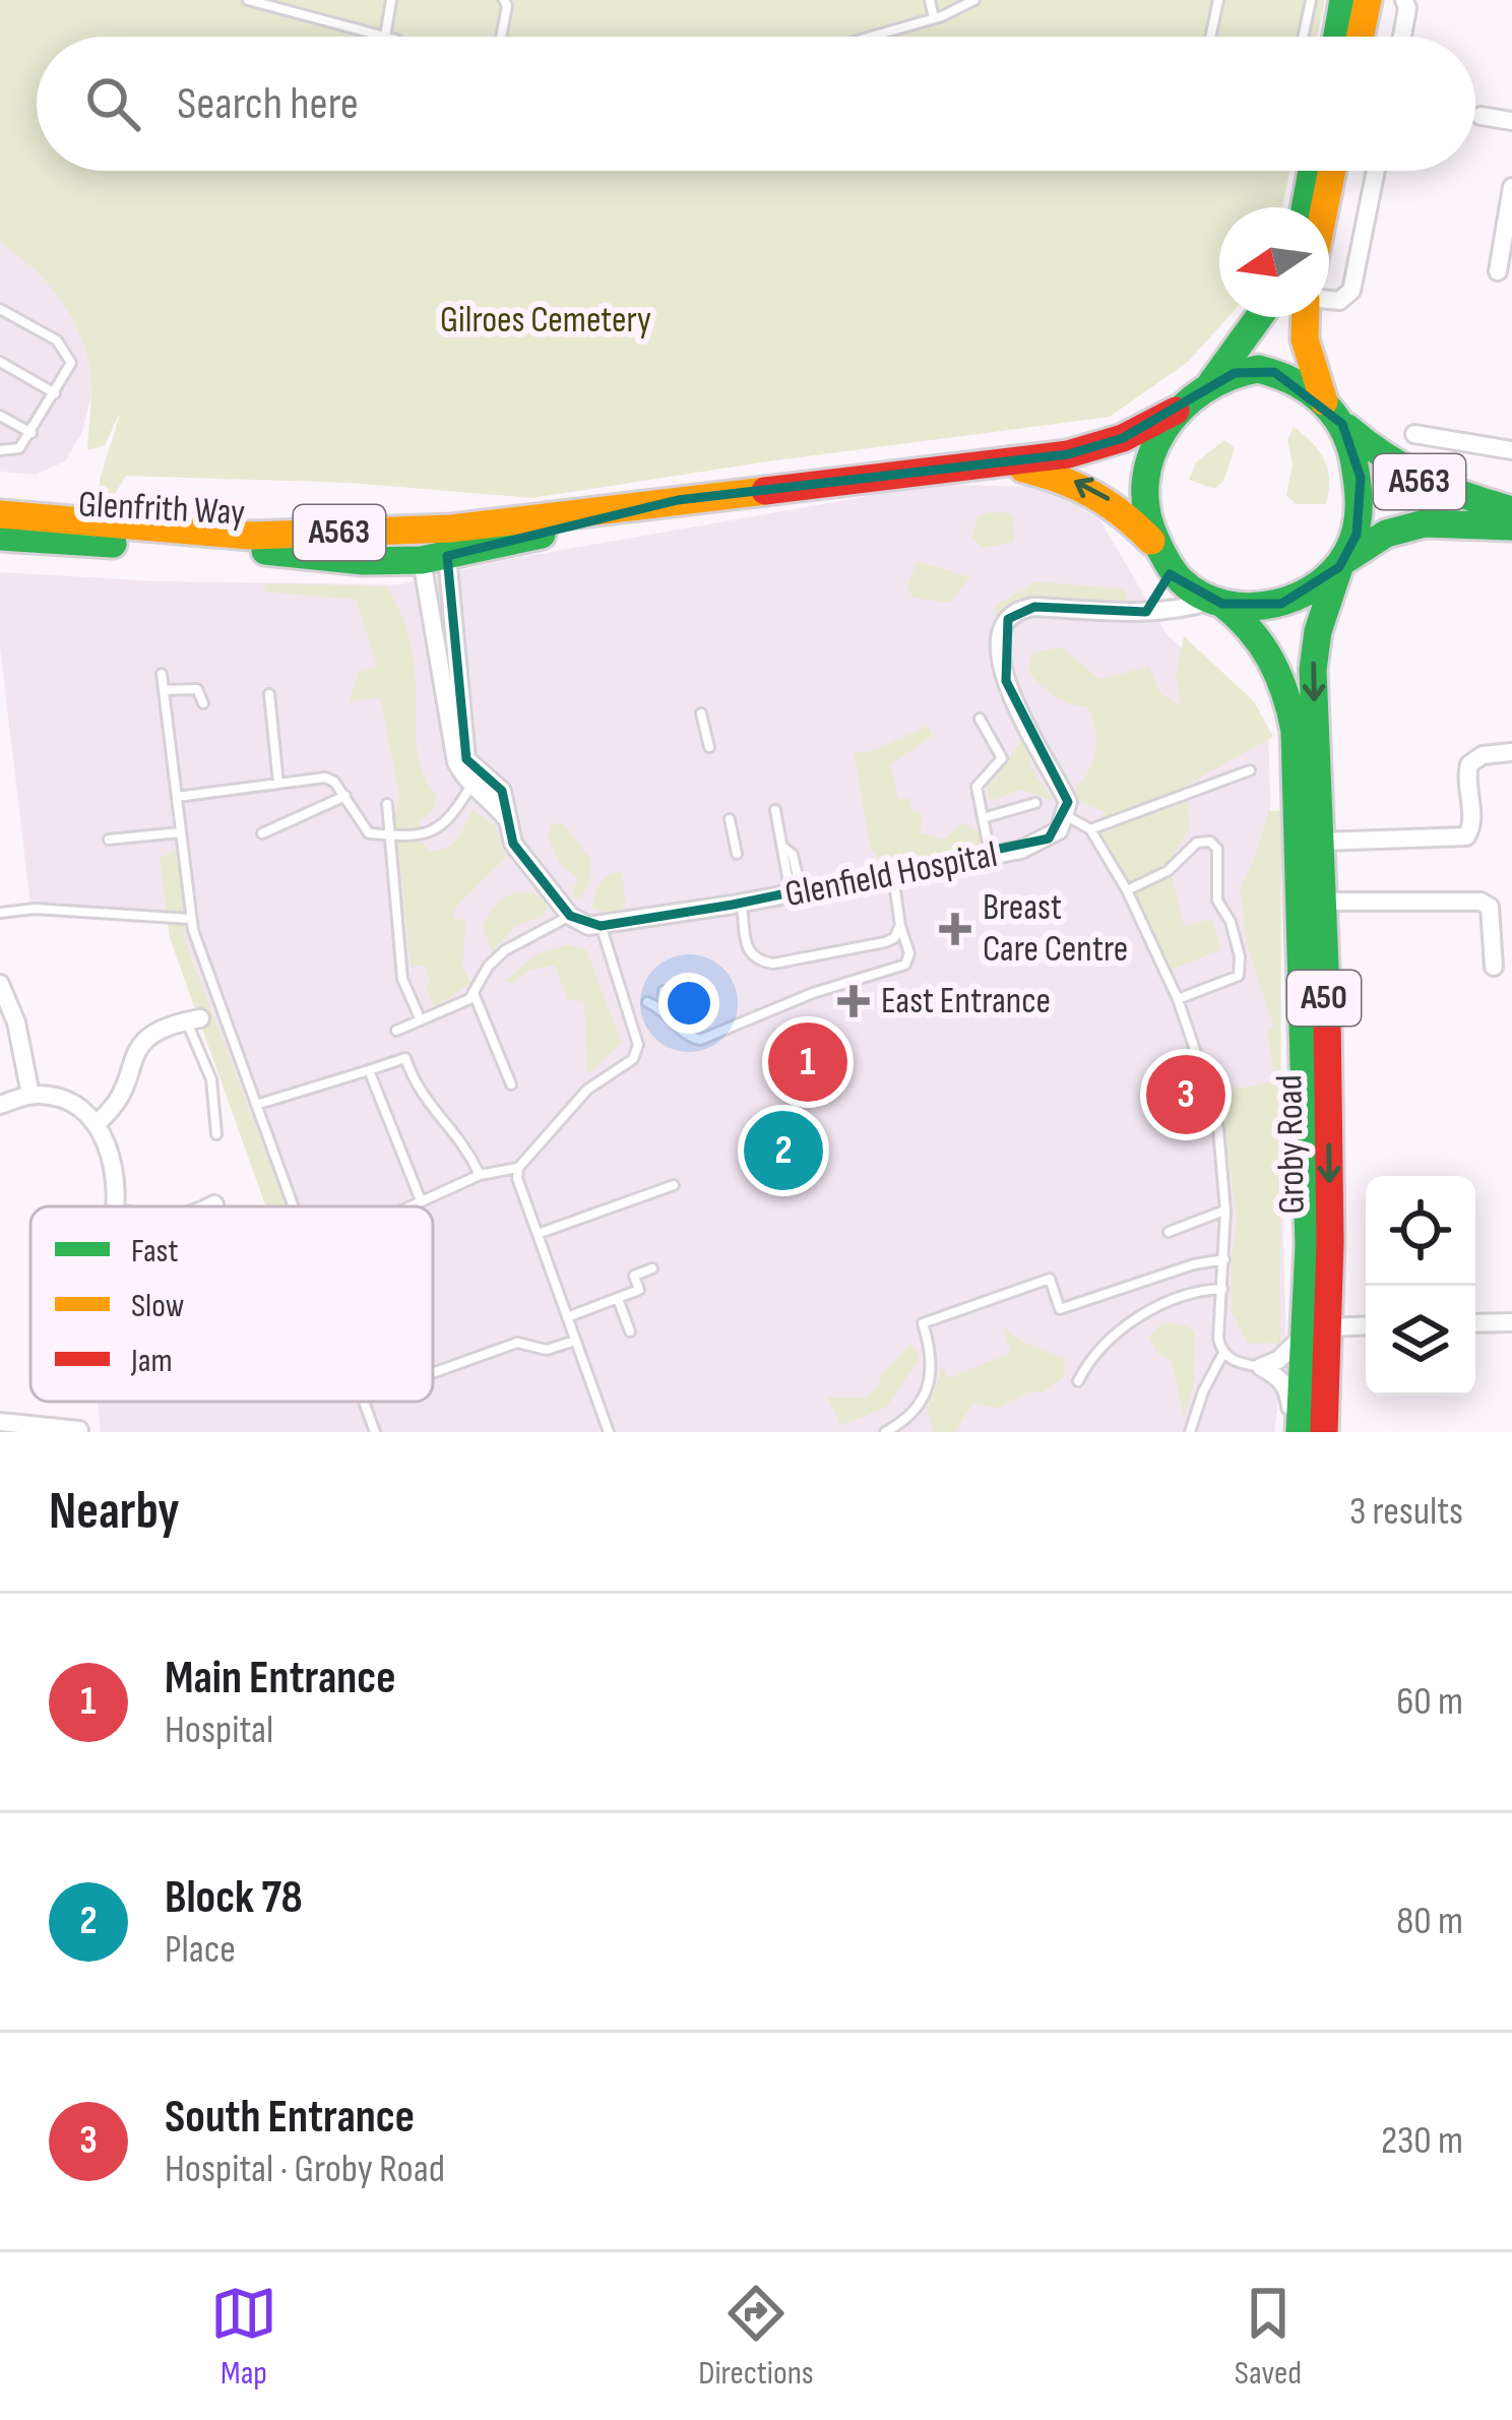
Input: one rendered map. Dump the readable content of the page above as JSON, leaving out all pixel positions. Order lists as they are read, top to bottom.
{
  "streets": {
    "main road": [
      "A563",
      "Glenfrith Way",
      "A50",
      "Groby Road"
    ],
    "street": ["Glenfield Hospital"]
  },
  "crossings": [
    ["A563", "Glenfrith Way"],
    ["A563", "A50"],
    ["A563", "Groby Road"],
    ["Glenfrith Way", "A50"],
    ["Glenfrith Way", "Groby Road"],
    ["A50", "Groby Road"]
  ],
  "parks": ["Gilroes Cemetery"],
  "places": {
    "health": ["Breast Care Centre", "East Entrance"]
  },
  "legend": ["Fast", "Slow", "Jam"],
  "north": "left",
  "page": {
    "search": "Search here",
    "pins": ["1", "3", "2"],
    "heading": ["Nearby", "3 results"],
    "list": [
      {
        "mark": "1",
        "name": "Main Entrance",
        "note": "Hospital",
        "value": "60 m"
      },
      {
        "mark": "2",
        "name": "Block 78",
        "note": "Place",
        "value": "80 m"
      },
      {
        "mark": "3",
        "name": "South Entrance",
        "note": "Hospital · Groby Road",
        "value": "230 m"
      }
    ],
    "nav": ["Map", "Directions", "Saved"]
  }
}
